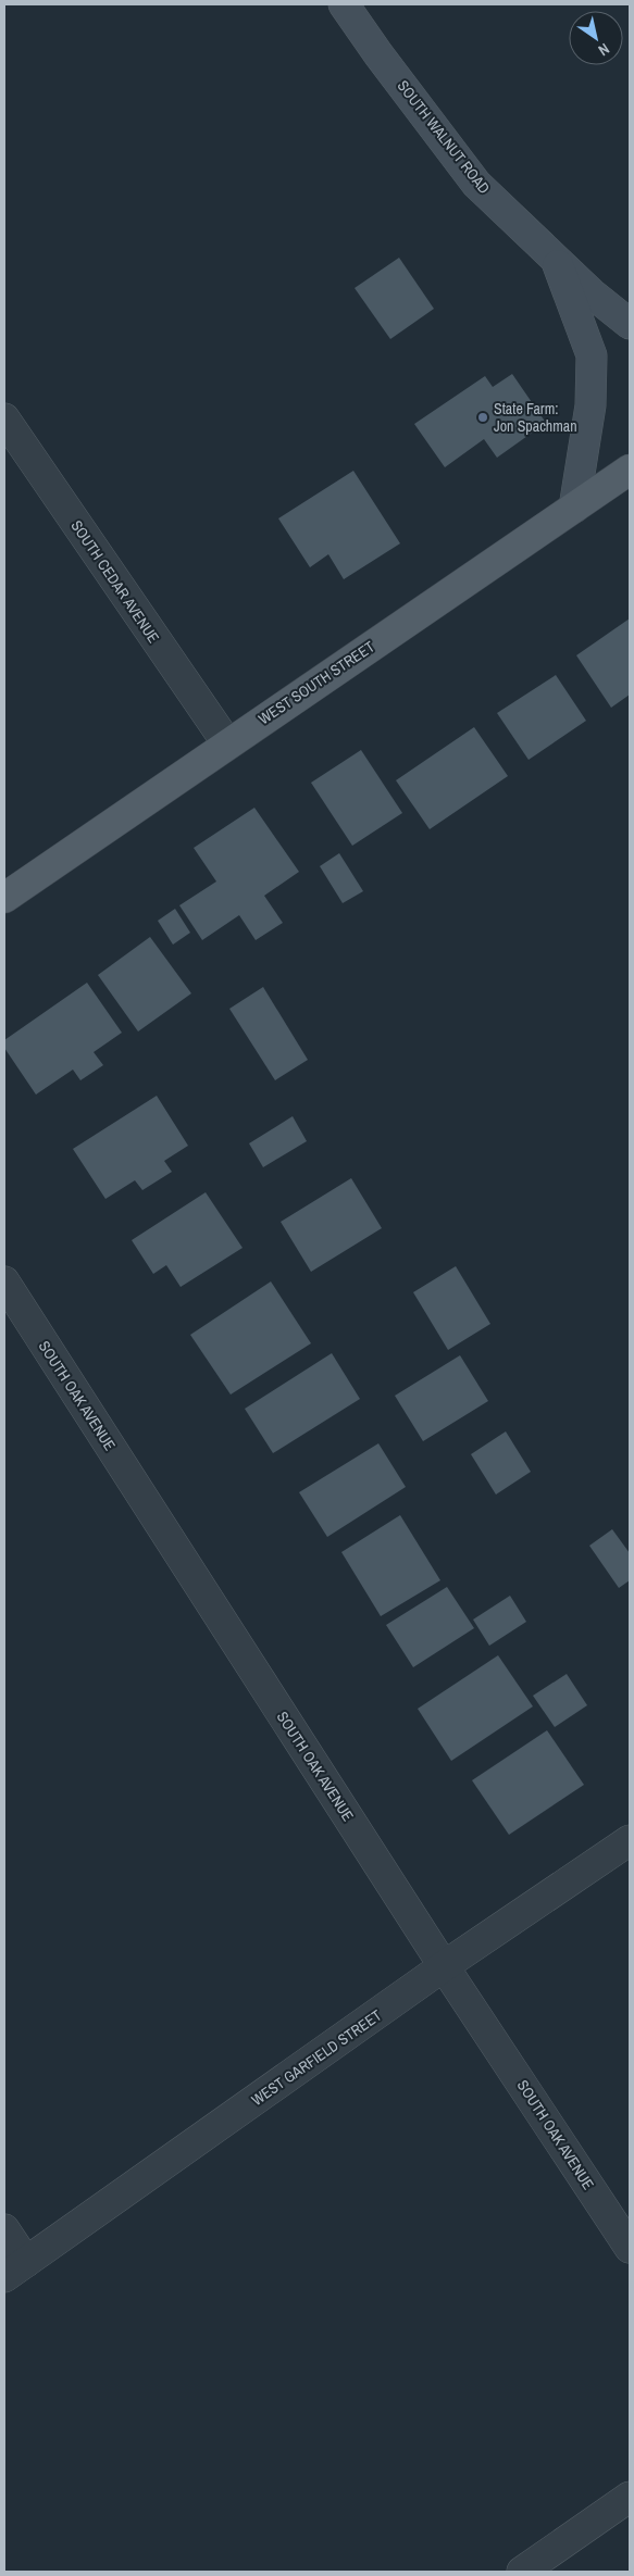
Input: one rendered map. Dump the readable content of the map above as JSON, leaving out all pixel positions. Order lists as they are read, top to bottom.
{
  "streets": {
    "main road": ["WEST SOUTH STREET"],
    "street": [
      "SOUTH WALNUT ROAD",
      "SOUTH CEDAR AVENUE",
      "SOUTH OAK AVENUE",
      "WEST GARFIELD STREET"
    ]
  },
  "crossings": [
    ["SOUTH CEDAR AVENUE", "WEST SOUTH STREET"],
    ["SOUTH OAK AVENUE", "WEST GARFIELD STREET"]
  ],
  "places": ["State Farm: Jon Spachman"],
  "north": "bottom right"
}
